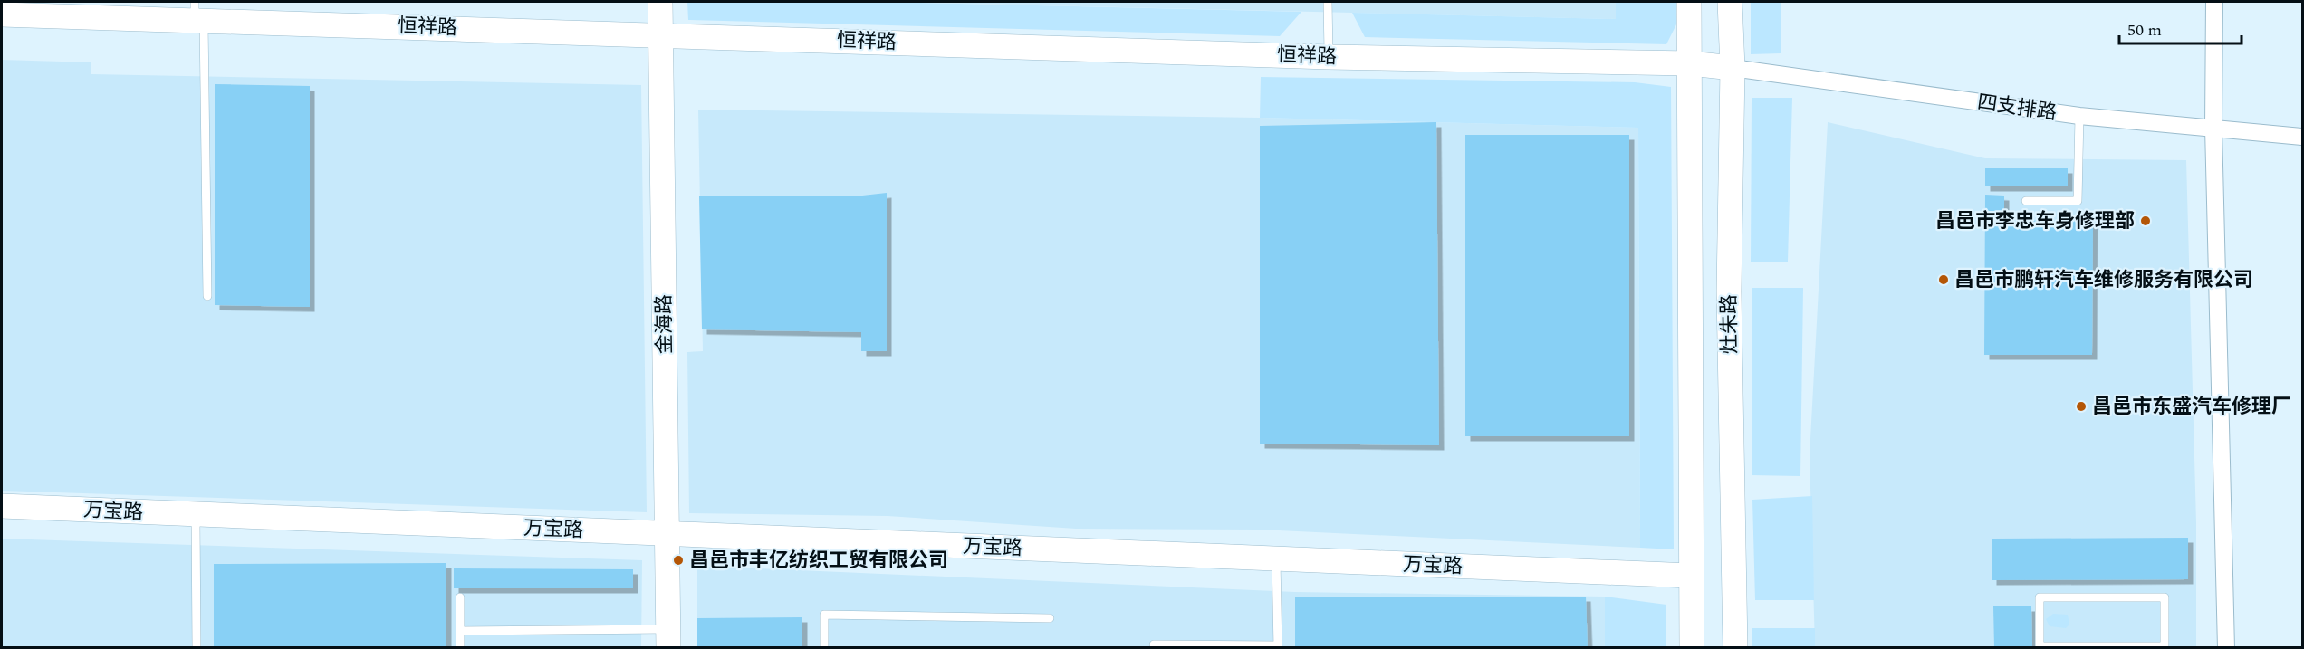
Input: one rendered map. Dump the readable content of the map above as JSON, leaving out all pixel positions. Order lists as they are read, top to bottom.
{
  "streets": {
    "street": [
      "恒祥路",
      "四支排路",
      "金海路",
      "灶朱路",
      "万宝路"
    ]
  },
  "crossings": [
    ["恒祥路", "四支排路"],
    ["恒祥路", "金海路"],
    ["恒祥路", "灶朱路"],
    ["四支排路", "灶朱路"],
    ["金海路", "万宝路"],
    ["灶朱路", "万宝路"]
  ],
  "places": [
    "昌邑市李忠车身修理部",
    "昌邑市鹏轩汽车维修服务有限公司",
    "昌邑市东盛汽车修理厂",
    "昌邑市丰亿纺织工贸有限公司"
  ],
  "scale_bar": "50 m"
}
